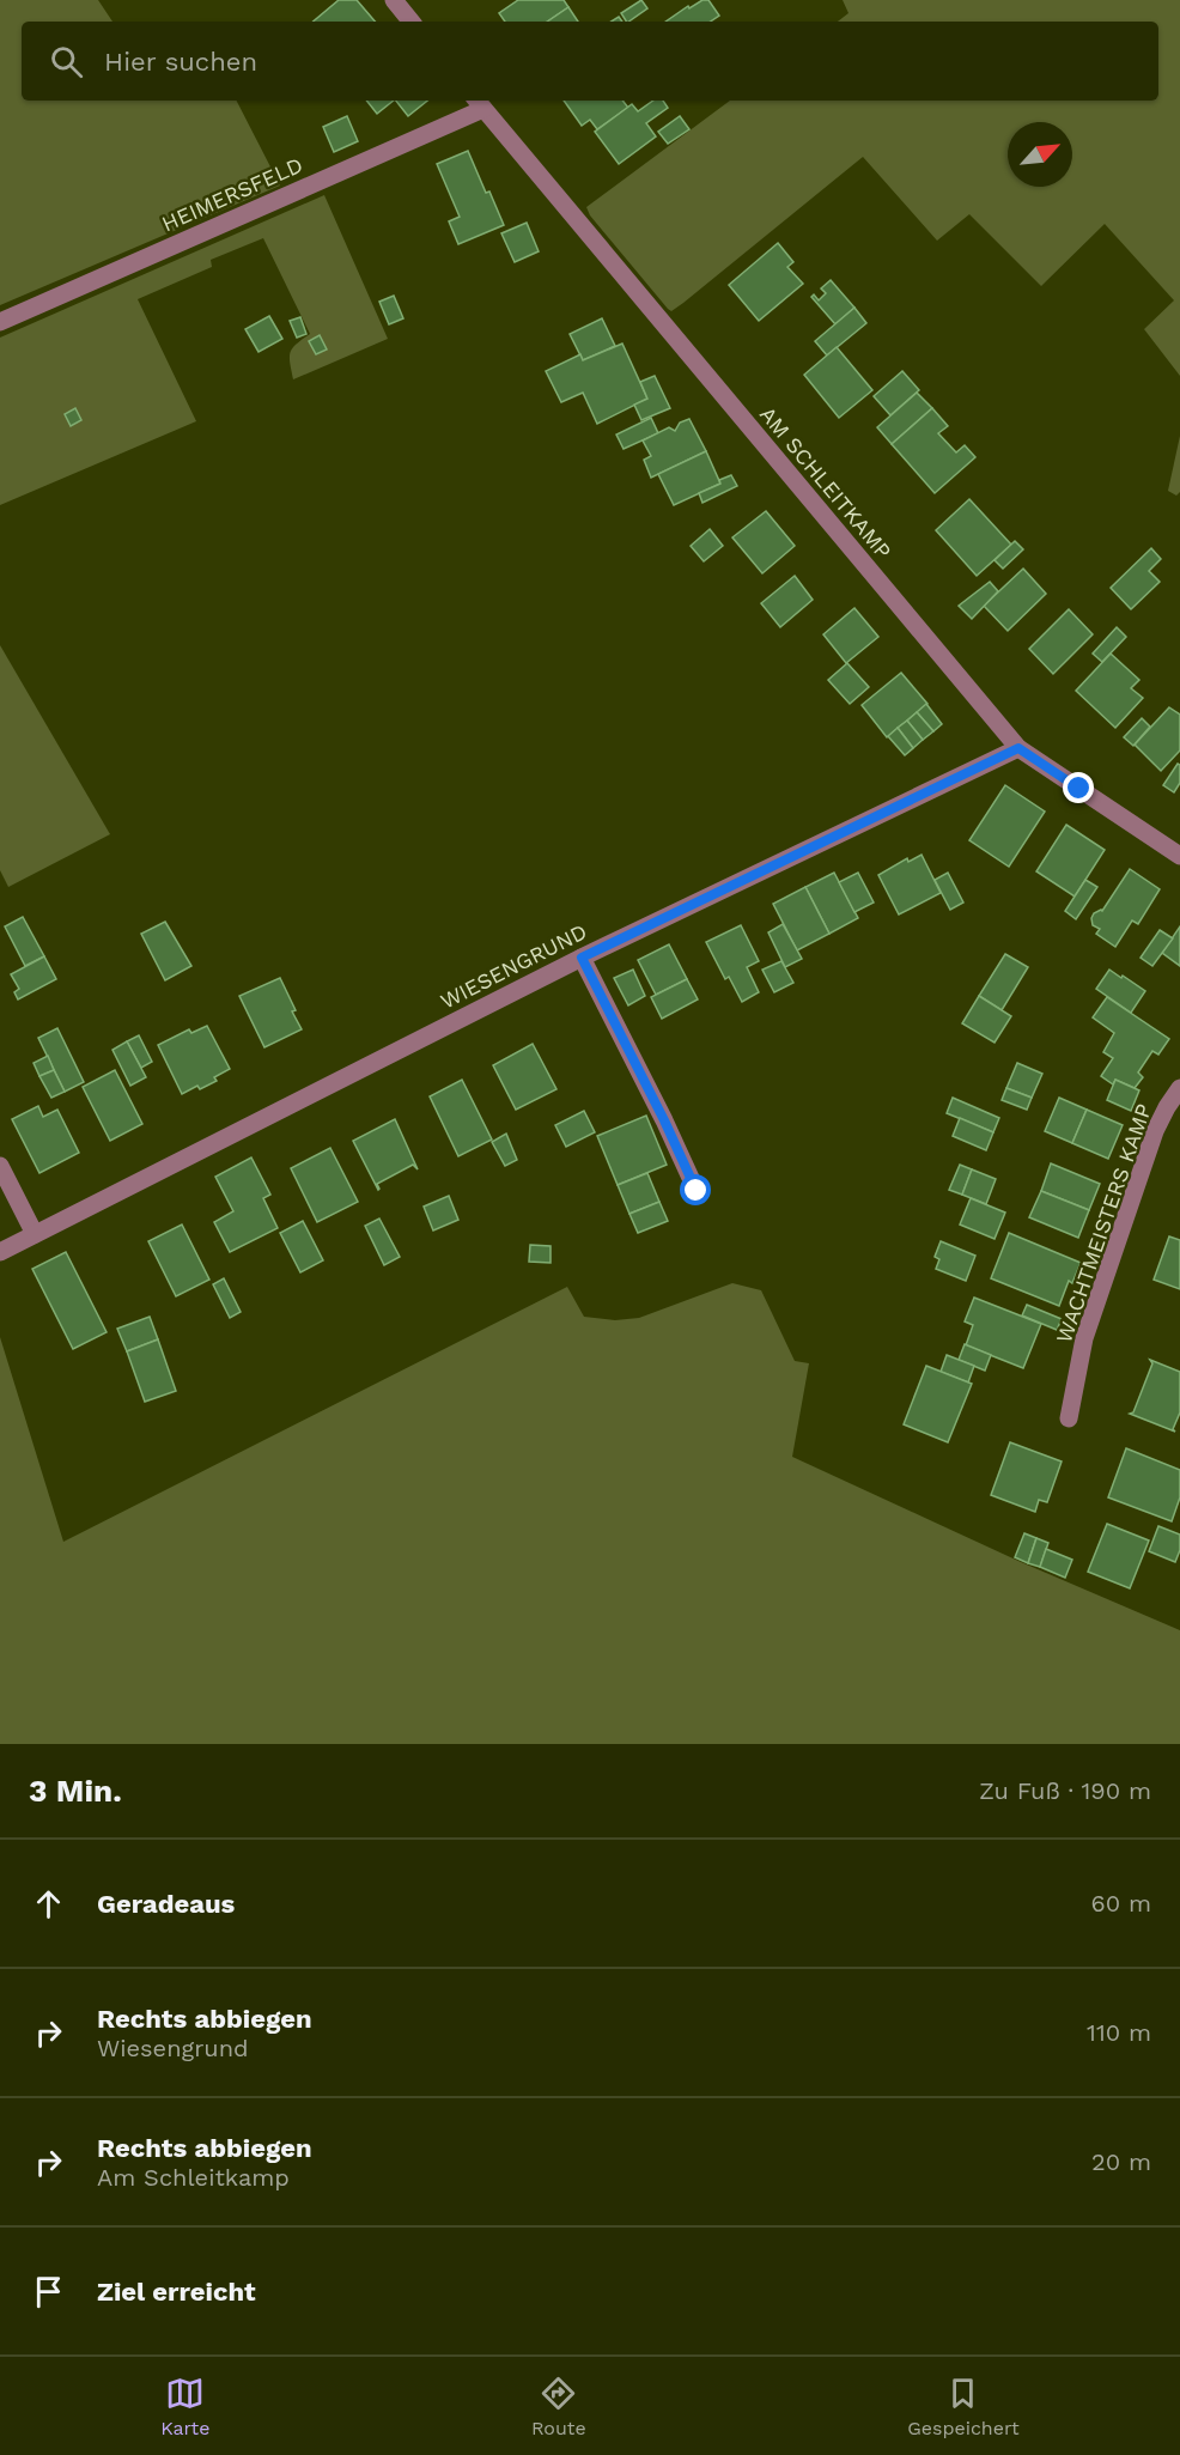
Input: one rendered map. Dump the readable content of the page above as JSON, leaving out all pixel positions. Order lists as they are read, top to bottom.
{
  "streets": {
    "street": [
      "HEIMERSFELD",
      "AM SCHLEITKAMP",
      "WIESENGRUND",
      "WACHTMEISTERS KAMP"
    ]
  },
  "crossings": [
    ["HEIMERSFELD", "AM SCHLEITKAMP"],
    ["AM SCHLEITKAMP", "WIESENGRUND"]
  ],
  "north": "top right",
  "page": {
    "search": "Hier suchen",
    "heading": ["3 Min.", "Zu Fuß · 190 m"],
    "list": [
      ["Geradeaus", "60 m"],
      ["Rechts abbiegen", "Wiesengrund", "110 m"],
      ["Rechts abbiegen", "Am Schleitkamp", "20 m"],
      "Ziel erreicht"
    ],
    "nav": ["Karte", "Route", "Gespeichert"]
  }
}
